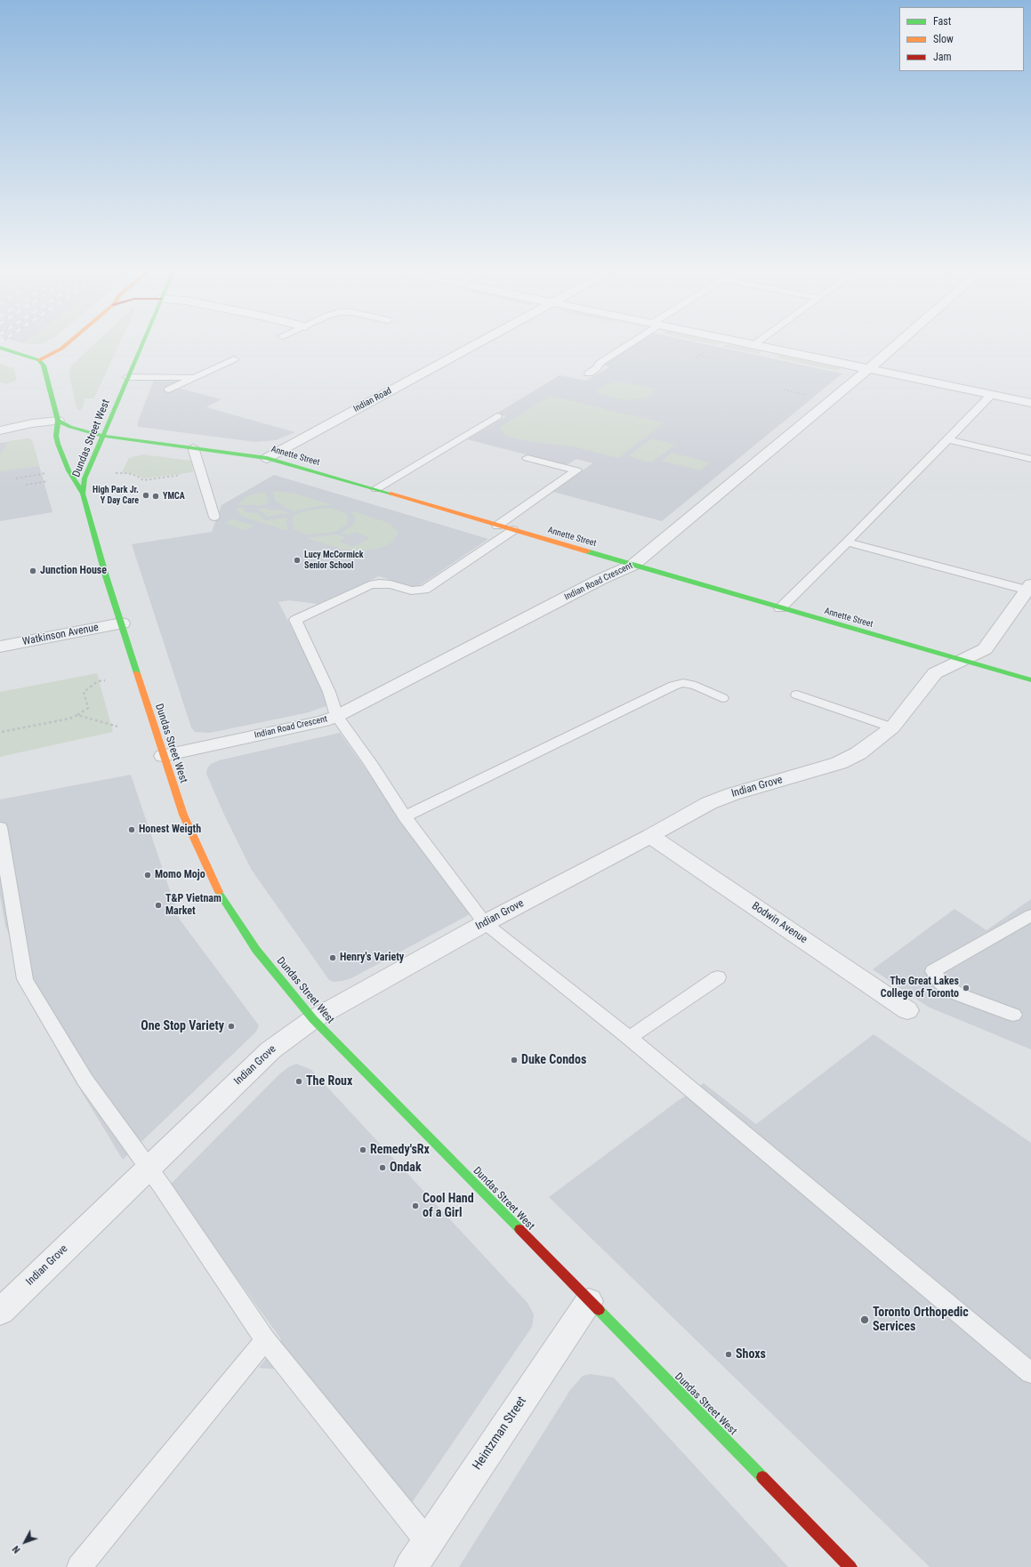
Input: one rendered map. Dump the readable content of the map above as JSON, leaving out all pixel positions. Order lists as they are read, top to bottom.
{
  "streets": {
    "main road": ["Dundas Street West", "Annette Street"],
    "street": [
      "Indian Road",
      "Indian Road Crescent",
      "Watkinson Avenue",
      "Indian Grove",
      "Bodwin Avenue",
      "Heintzman Street"
    ]
  },
  "crossings": [
    ["Indian Road", "Annette Street"],
    ["Dundas Street West", "Annette Street"],
    ["Dundas Street West", "Indian Road Crescent"],
    ["Dundas Street West", "Watkinson Avenue"],
    ["Dundas Street West", "Indian Grove"],
    ["Dundas Street West", "Heintzman Street"],
    ["Annette Street", "Indian Road Crescent"],
    ["Annette Street", "Indian Grove"],
    ["Indian Grove", "Bodwin Avenue"]
  ],
  "places": [
    "High Park Jr. Y Day Care",
    "YMCA",
    "Lucy McCormick Senior School",
    "Junction House",
    "Honest Weigth",
    "Momo Mojo",
    "T&P Vietnam Market",
    "Henry's Variety",
    "The Great Lakes College of Toronto",
    "One Stop Variety",
    "Duke Condos",
    "The Roux",
    "Remedy'sRx",
    "Ondak",
    "Cool Hand of a Girl",
    "Toronto Orthopedic Services",
    "Shoxs"
  ],
  "legend": ["Fast", "Slow", "Jam"],
  "north": "bottom left"
}
